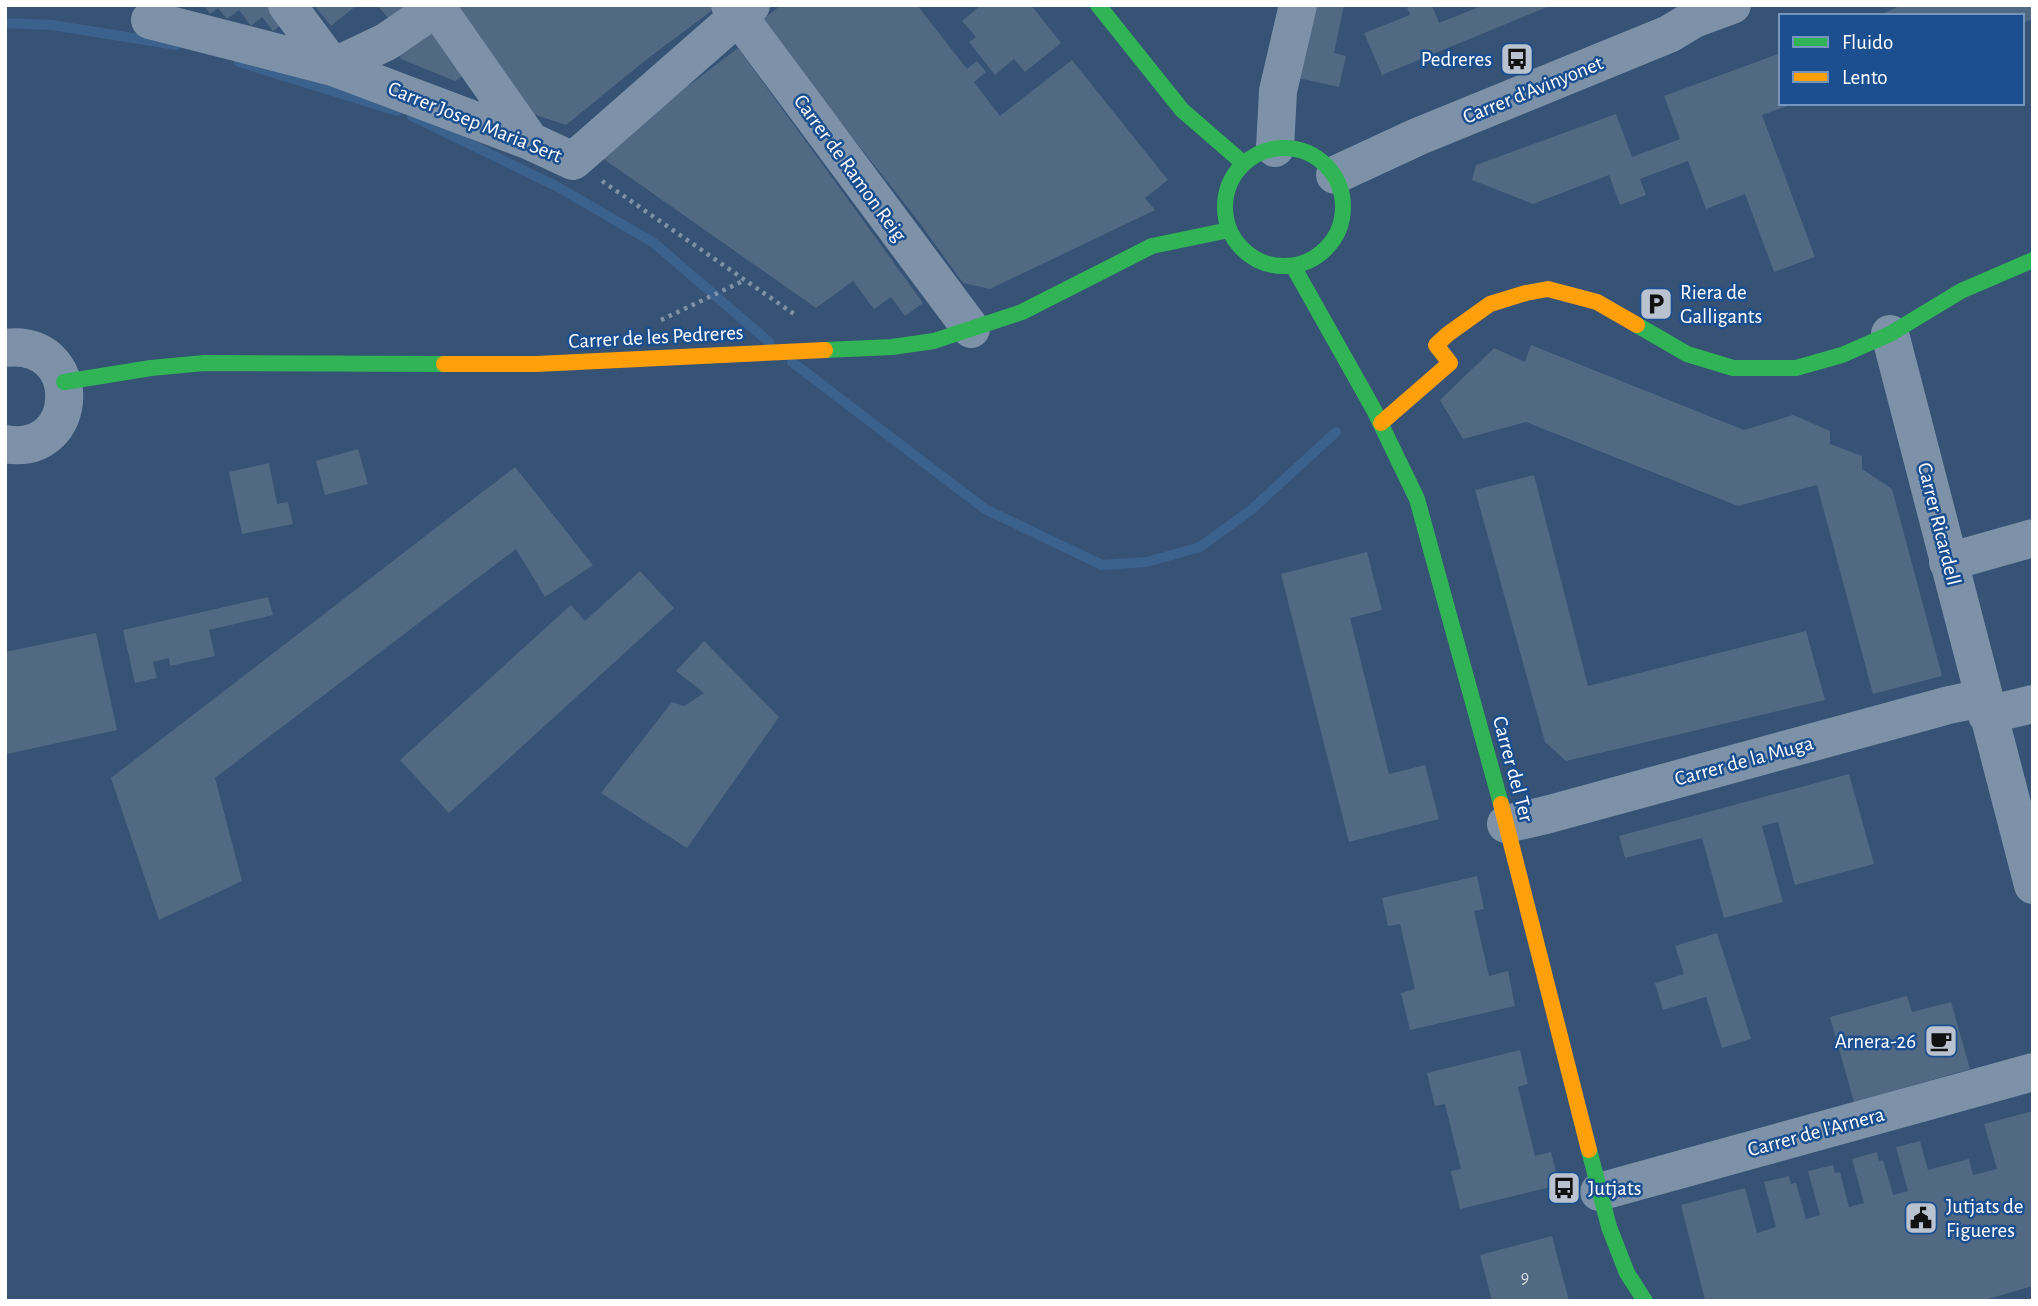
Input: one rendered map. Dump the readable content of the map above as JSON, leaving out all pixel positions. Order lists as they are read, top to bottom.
{
  "streets": {
    "street": [
      "Carrer d'Avinyonet",
      "Carrer Josep Maria Sert",
      "Carrer de Ramon Reig",
      "Carrer de les Pedreres",
      "Carrer Ricardell",
      "Carrer de la Muga",
      "Carrer del Ter",
      "Carrer de l'Arnera"
    ]
  },
  "crossings": [
    ["Carrer d'Avinyonet", "Carrer de les Pedreres"],
    ["Carrer d'Avinyonet", "Carrer del Ter"],
    ["Carrer Josep Maria Sert", "Carrer de Ramon Reig"],
    ["Carrer de Ramon Reig", "Carrer de les Pedreres"],
    ["Carrer de les Pedreres", "Carrer del Ter"],
    ["Carrer Ricardell", "Carrer de la Muga"],
    ["Carrer de la Muga", "Carrer del Ter"],
    ["Carrer del Ter", "Carrer de l'Arnera"]
  ],
  "places": {
    "bus stop": ["Pedreres", "Jutjats"],
    "parking": ["Riera de Galligants"],
    "cafe": ["Arnera-26"],
    "public building": ["Jutjats de Figueres"]
  },
  "house_numbers": ["9"],
  "legend": ["Fluido", "Lento"]
}
